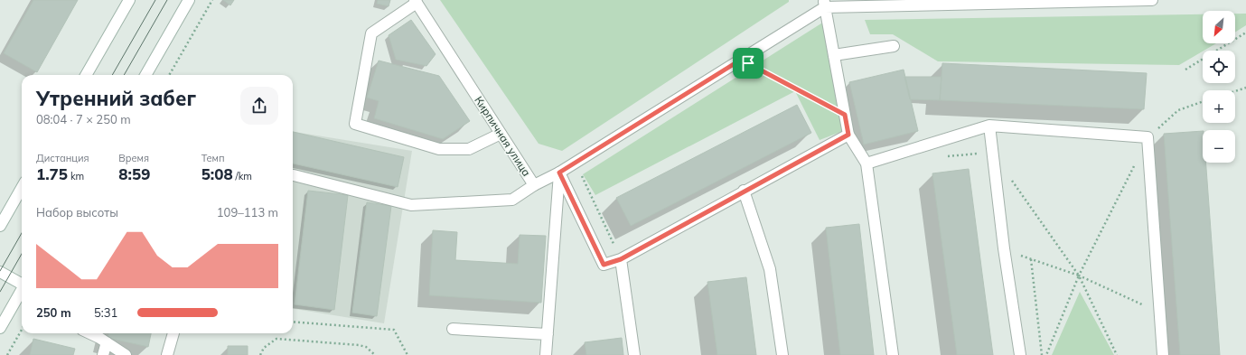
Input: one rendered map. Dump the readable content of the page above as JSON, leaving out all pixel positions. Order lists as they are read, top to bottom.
{
  "streets": {
    "street": ["Кирпичная улица"]
  },
  "north": "bottom left",
  "page": {
    "map_buttons": ["+", "−"],
    "heading": ["Утренний забег", "08:04 · 7 × 250 m"],
    "stats": [
      ["Дистанция", "1.75 km"],
      ["Время", "8:59"],
      ["Темп", "5:08 /km"]
    ],
    "chart": ["Набор высоты", "109–113 m"],
    "list": [
      {
        "name": "250 m",
        "note": "5:31"
      }
    ]
  }
}
